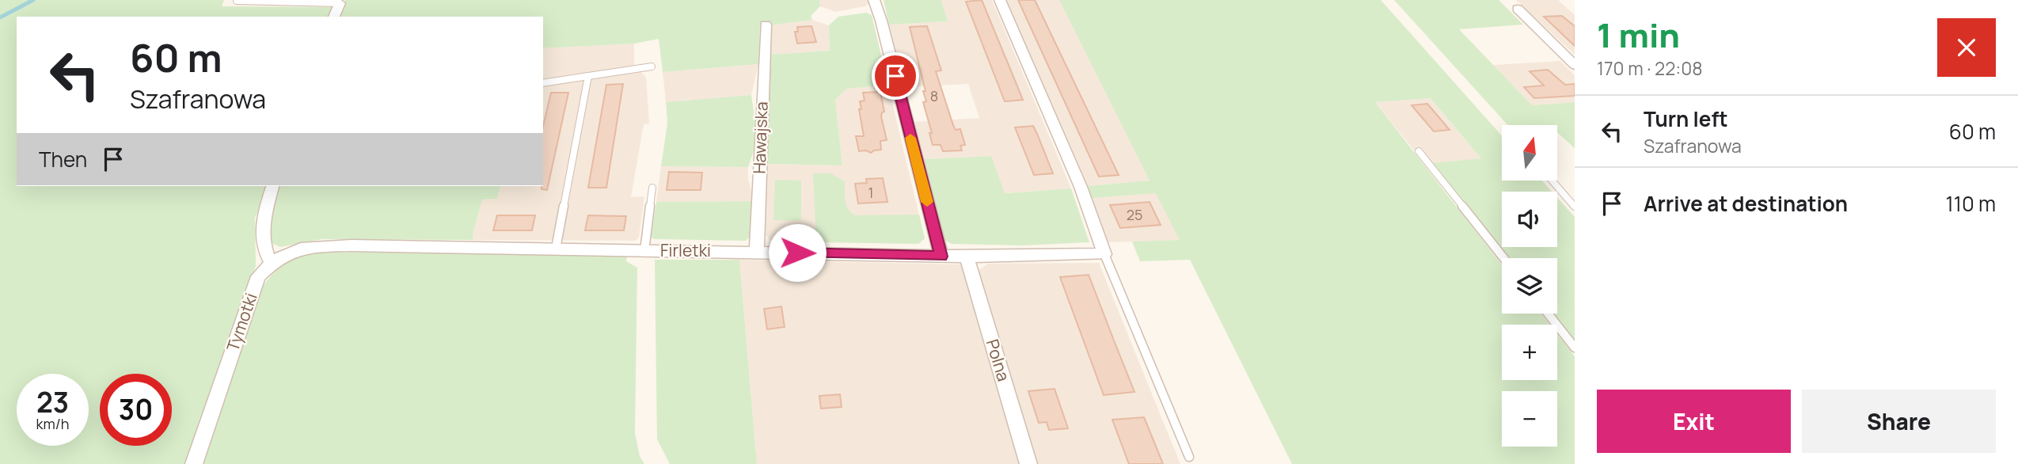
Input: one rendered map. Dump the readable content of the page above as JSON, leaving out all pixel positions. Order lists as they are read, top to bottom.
{
  "streets": {
    "street": [
      "Hawajska",
      "Firletki",
      "Tymotki",
      "Polna"
    ]
  },
  "crossings": [
    ["Hawajska", "Firletki"],
    ["Firletki", "Tymotki"],
    ["Firletki", "Polna"]
  ],
  "house_numbers": ["8", "1", "25"],
  "north": "top",
  "page": {
    "heading": ["1 min", "170 m · 22:08"],
    "turn": ["60 m", "Szafranowa"],
    "list": [
      {
        "name": "Turn left",
        "note": "Szafranowa",
        "value": "60 m"
      },
      {
        "name": "Arrive at destination",
        "value": "110 m"
      }
    ],
    "map_buttons": ["+", "−"],
    "then": "Then",
    "speed": "23 km/h",
    "limit": "30",
    "buttons": ["Exit", "Share"]
  }
}
